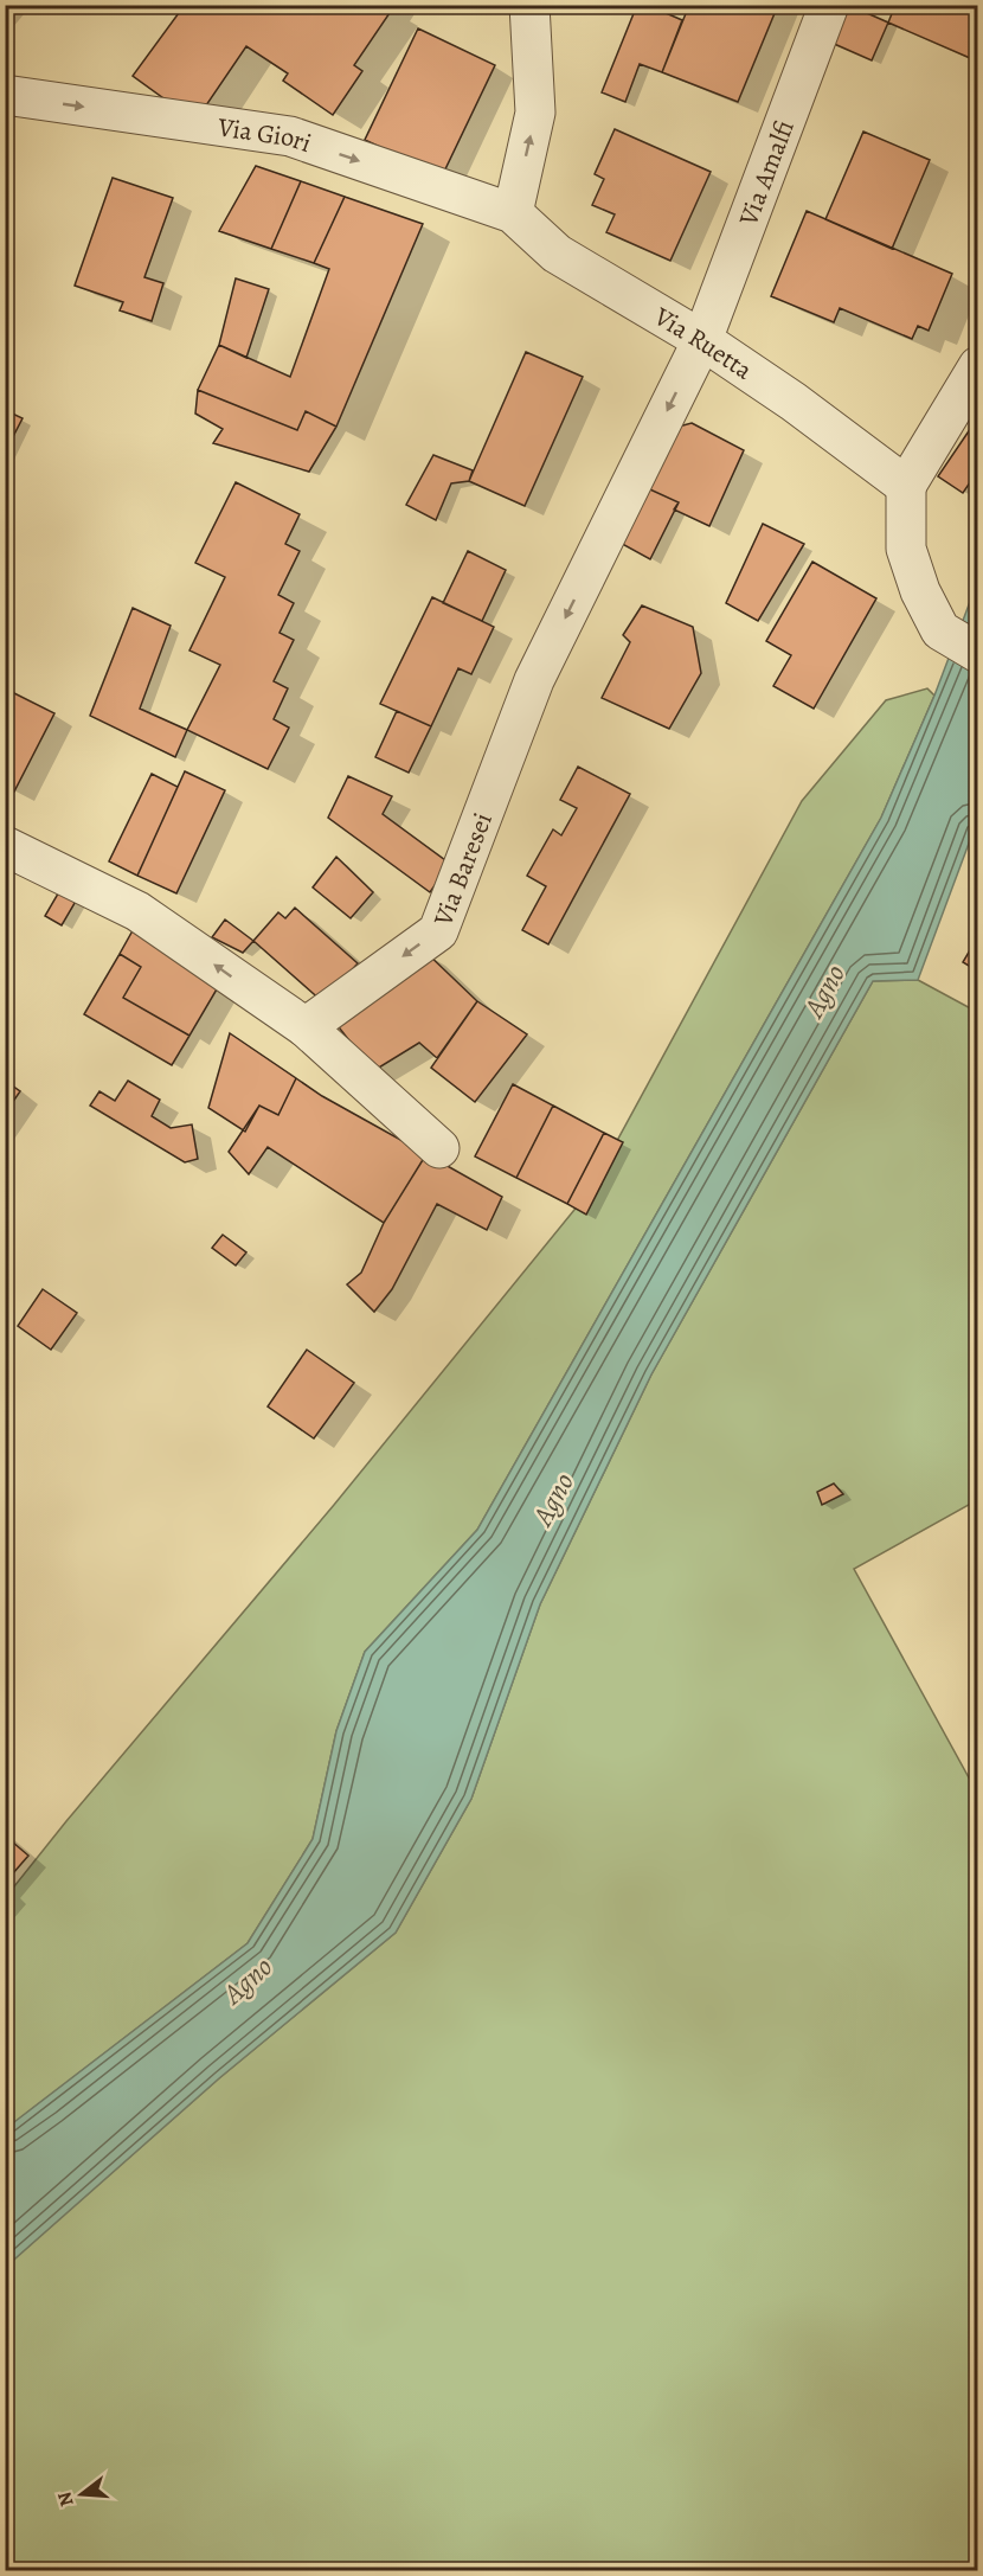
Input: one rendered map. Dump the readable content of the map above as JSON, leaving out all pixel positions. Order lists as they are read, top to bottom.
{
  "streets": {
    "street": [
      "Via Giori",
      "Via Amalfi",
      "Via Ruetta",
      "Via Baresei"
    ]
  },
  "crossings": [
    ["Via Giori", "Via Ruetta"],
    ["Via Amalfi", "Via Ruetta"],
    ["Via Amalfi", "Via Baresei"],
    ["Via Ruetta", "Via Baresei"]
  ],
  "one_way": ["Via Giori", "Via Baresei"],
  "water": ["Agno"],
  "north": "left"
}
